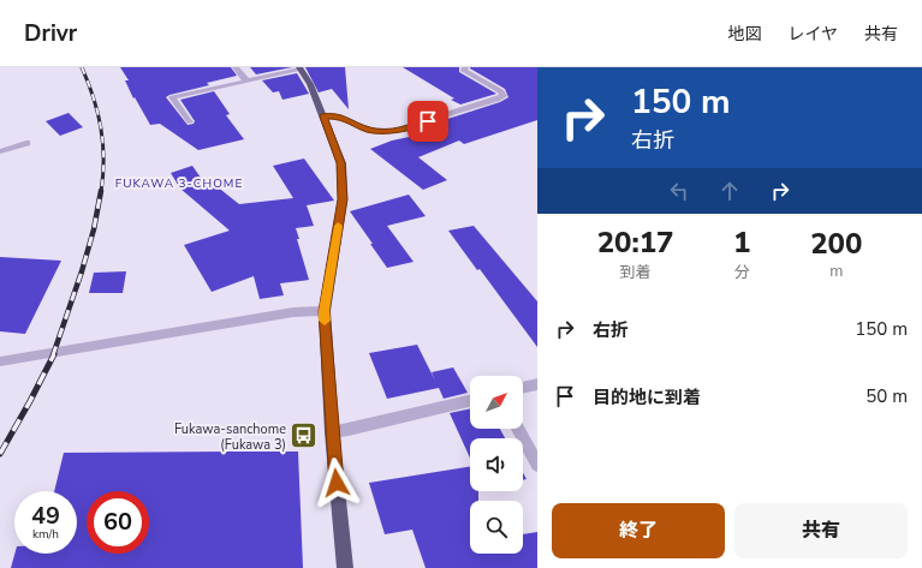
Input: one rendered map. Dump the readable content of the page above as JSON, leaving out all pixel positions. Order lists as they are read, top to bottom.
{
  "districts": ["FUKAWA 3-CHOME"],
  "places": {
    "bus stop": ["Fukawa-sanchome (Fukawa 3)"]
  },
  "north": "top right",
  "page": {
    "header": "Drivr",
    "nav": ["地図", "レイヤ", "共有"],
    "turn": ["150 m", "右折"],
    "eta": [
      "20:17",
      "到着",
      "1",
      "分",
      "200",
      "m"
    ],
    "list": [
      {
        "name": "右折",
        "value": "150 m"
      },
      {
        "name": "目的地に到着",
        "value": "50 m"
      }
    ],
    "speed": "49 km/h",
    "limit": "60",
    "buttons": ["終了", "共有"]
  }
}
